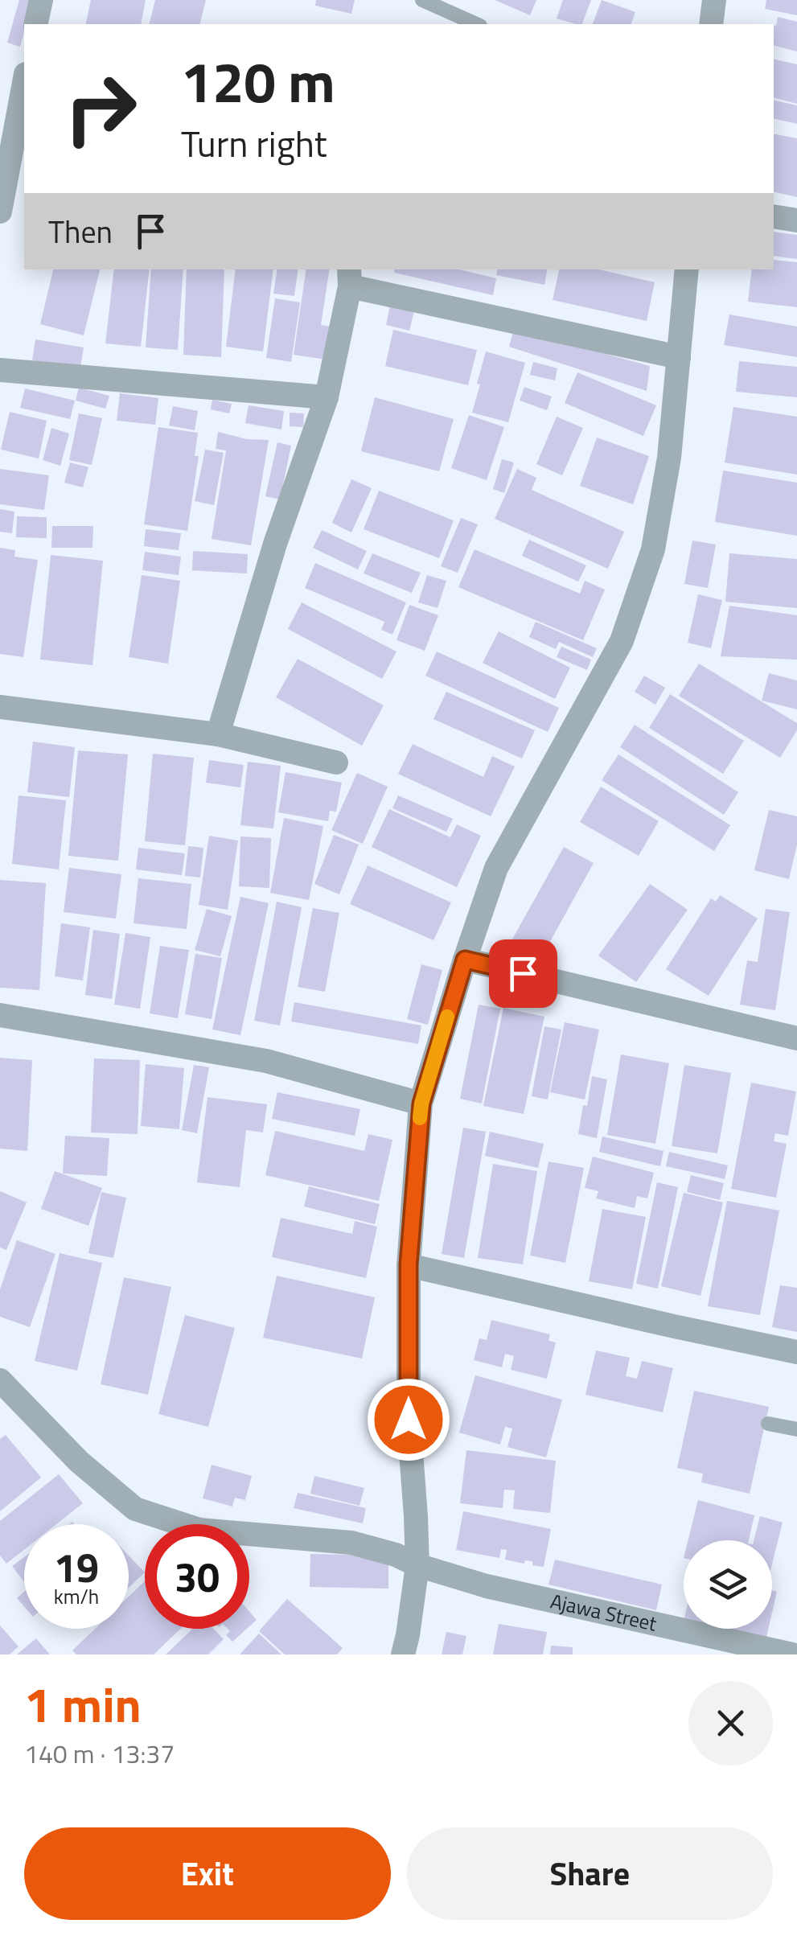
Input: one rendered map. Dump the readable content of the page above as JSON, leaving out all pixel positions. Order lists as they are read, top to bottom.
{
  "streets": {
    "street": ["Ajawa Street"]
  },
  "page": {
    "turn": ["120 m", "Turn right"],
    "then": "Then",
    "speed": "19 km/h",
    "limit": "30",
    "heading": ["1 min", "140 m · 13:37"],
    "buttons": ["Exit", "Share"]
  }
}
